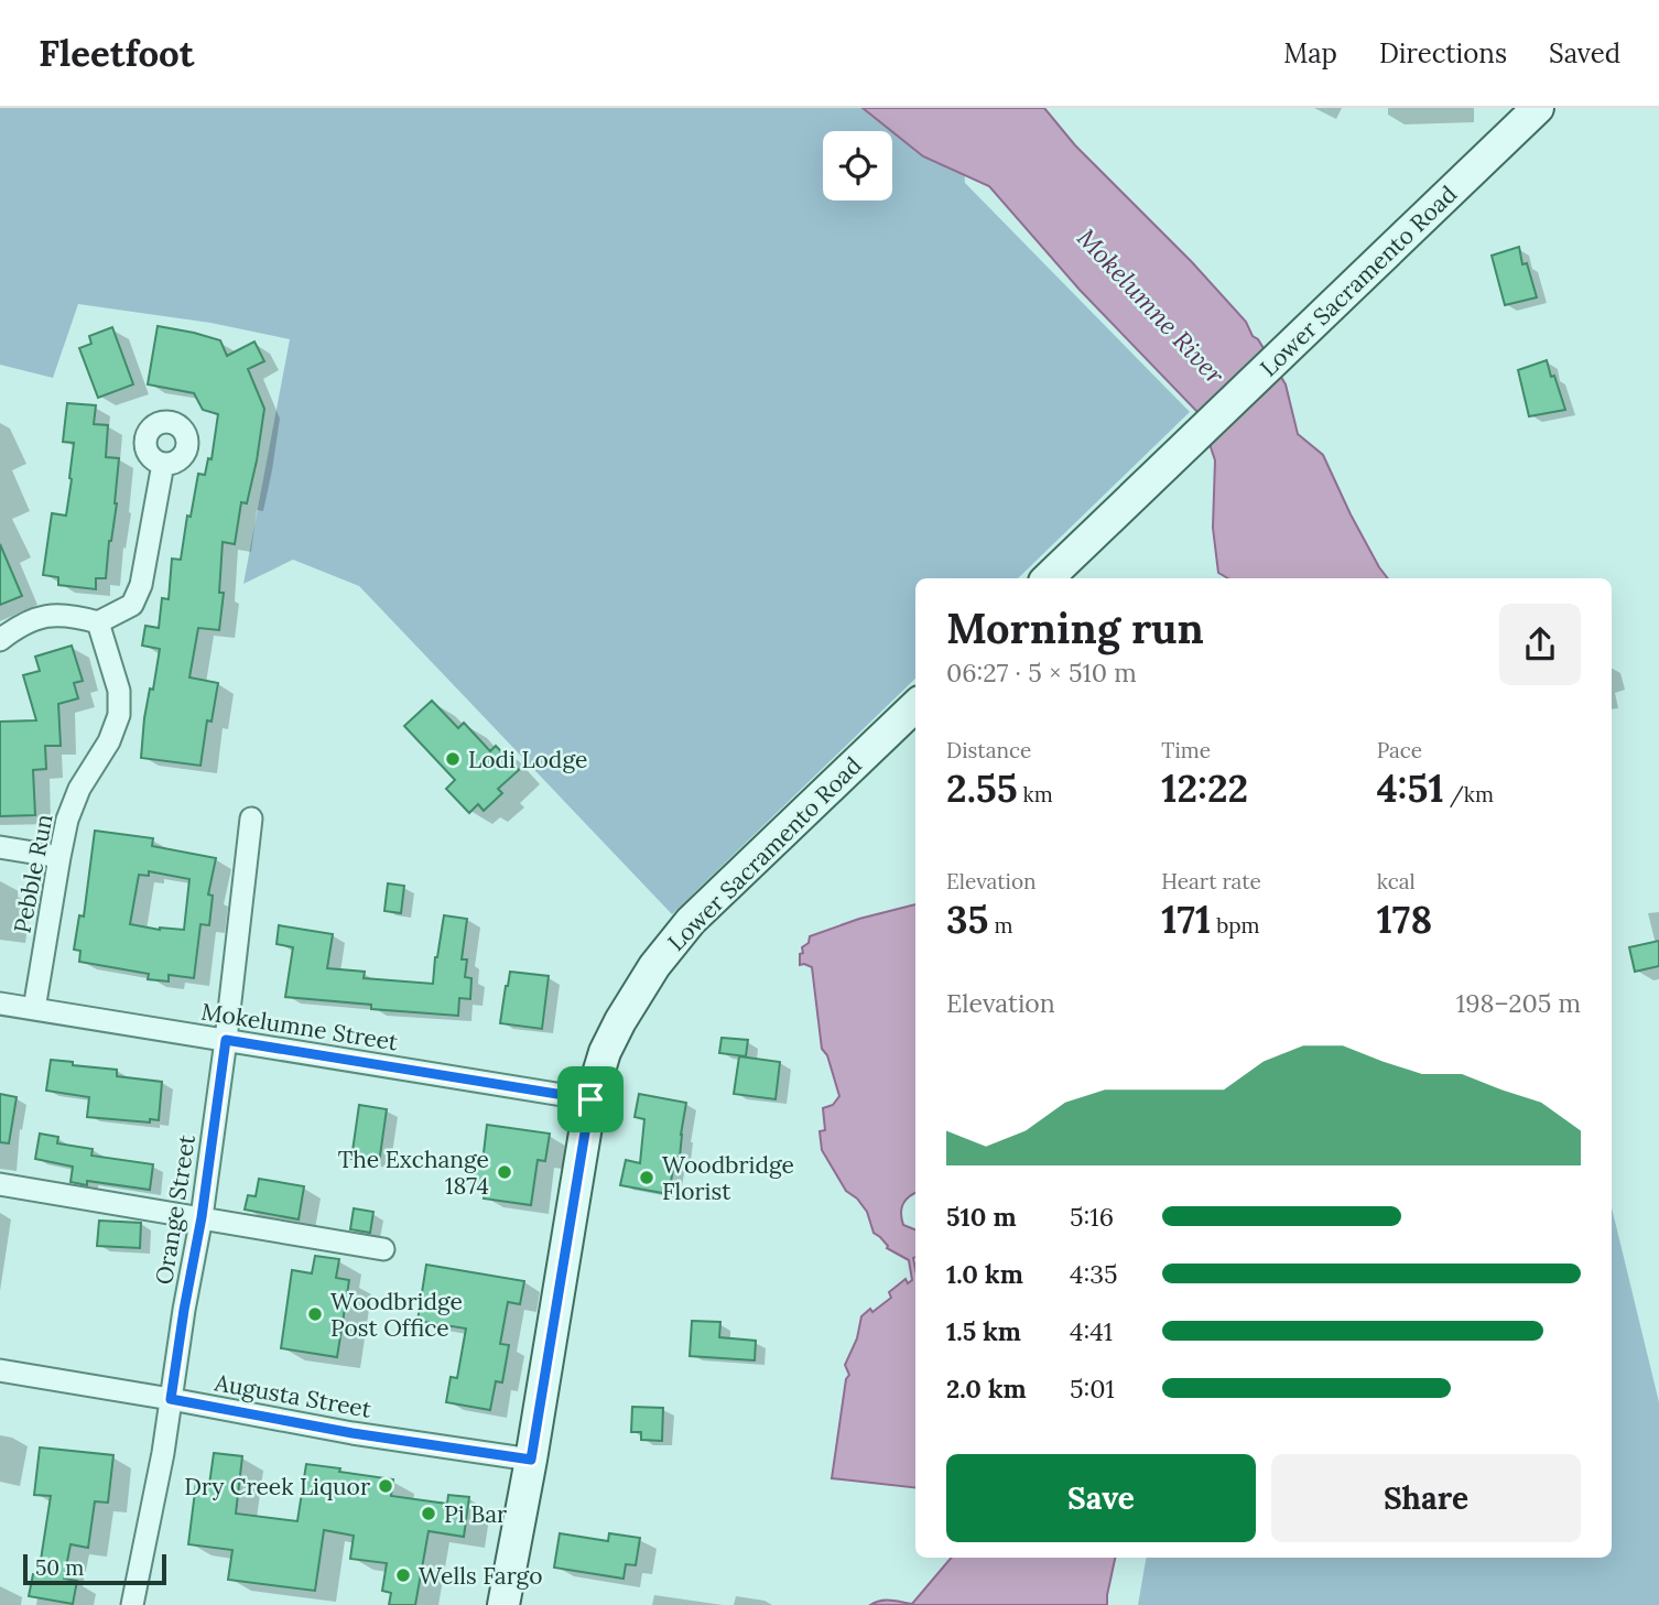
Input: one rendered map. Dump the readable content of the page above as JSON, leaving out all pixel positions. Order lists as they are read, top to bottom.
{
  "streets": {
    "main road": ["Lower Sacramento Road"],
    "street": [
      "Pebble Run",
      "Mokelumne Street",
      "Orange Street",
      "Augusta Street"
    ]
  },
  "crossings": [
    ["Lower Sacramento Road", "Mokelumne Street"],
    ["Lower Sacramento Road", "Augusta Street"],
    ["Pebble Run", "Mokelumne Street"],
    ["Mokelumne Street", "Orange Street"],
    ["Orange Street", "Augusta Street"]
  ],
  "water": ["Mokelumne River"],
  "places": [
    "Lodi Lodge",
    "The Exchange 1874",
    "Woodbridge Florist",
    "Woodbridge Post Office",
    "Dry Creek Liquor",
    "Pi Bar",
    "Wells Fargo"
  ],
  "scale_bar": "50 m",
  "page": {
    "header": "Fleetfoot",
    "nav": ["Map", "Directions", "Saved"],
    "heading": ["Morning run", "06:27 · 5 × 510 m"],
    "stats": [
      ["Distance", "2.55 km"],
      ["Time", "12:22"],
      ["Pace", "4:51 /km"],
      ["Elevation", "35 m"],
      ["Heart rate", "171 bpm"],
      ["kcal", "178"]
    ],
    "chart": ["Elevation", "198–205 m"],
    "list": [
      {
        "name": "510 m",
        "note": "5:16"
      },
      {
        "name": "1.0 km",
        "note": "4:35"
      },
      {
        "name": "1.5 km",
        "note": "4:41"
      },
      {
        "name": "2.0 km",
        "note": "5:01"
      }
    ],
    "buttons": ["Save", "Share"],
    "scale": "50 m"
  }
}
